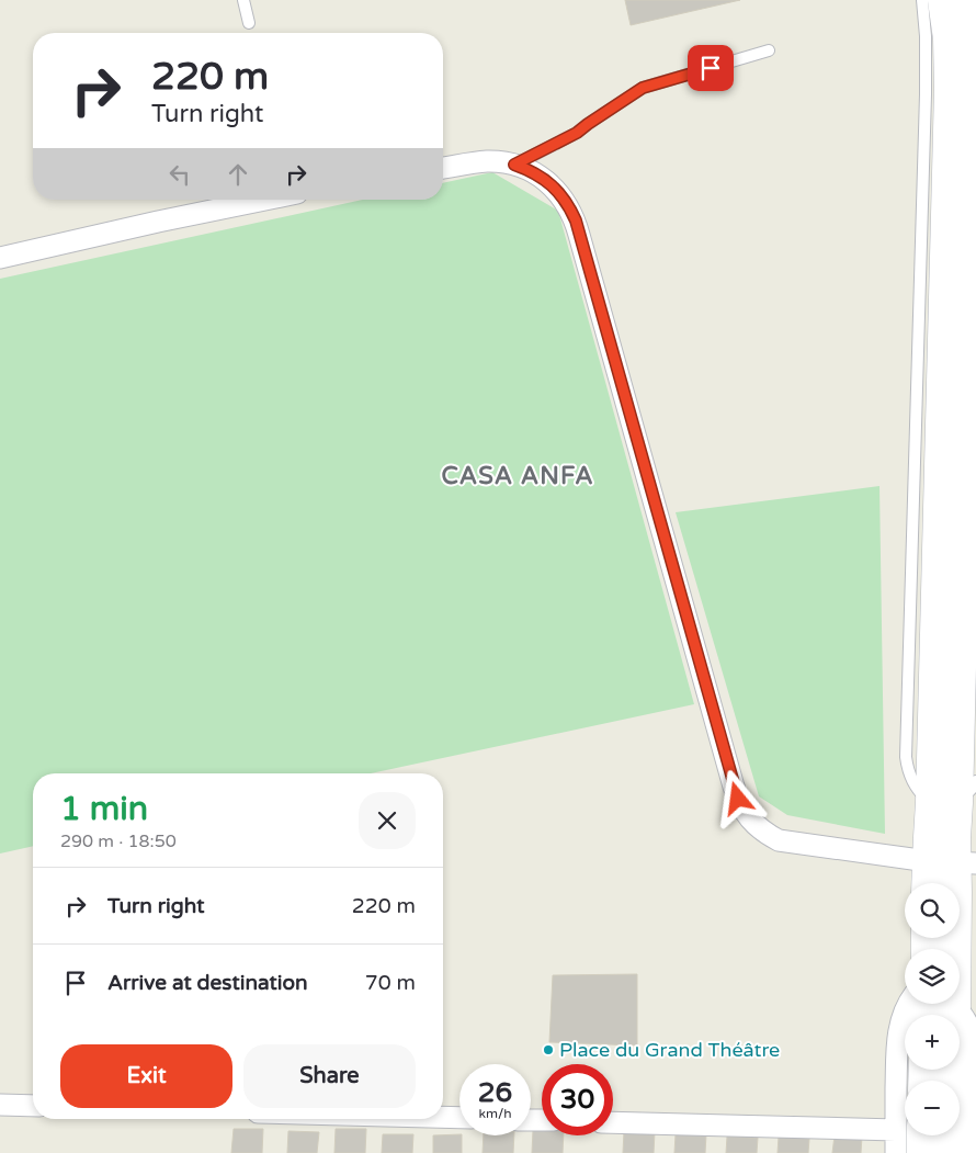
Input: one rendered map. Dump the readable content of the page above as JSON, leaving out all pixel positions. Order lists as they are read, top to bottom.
{
  "districts": ["CASA ANFA"],
  "places": ["Place du Grand Théâtre"],
  "page": {
    "turn": ["220 m", "Turn right"],
    "heading": ["1 min", "290 m · 18:50"],
    "list": [
      {
        "name": "Turn right",
        "value": "220 m"
      },
      {
        "name": "Arrive at destination",
        "value": "70 m"
      }
    ],
    "map_buttons": ["+", "−"],
    "buttons": ["Exit", "Share"],
    "speed": "26 km/h",
    "limit": "30"
  }
}
